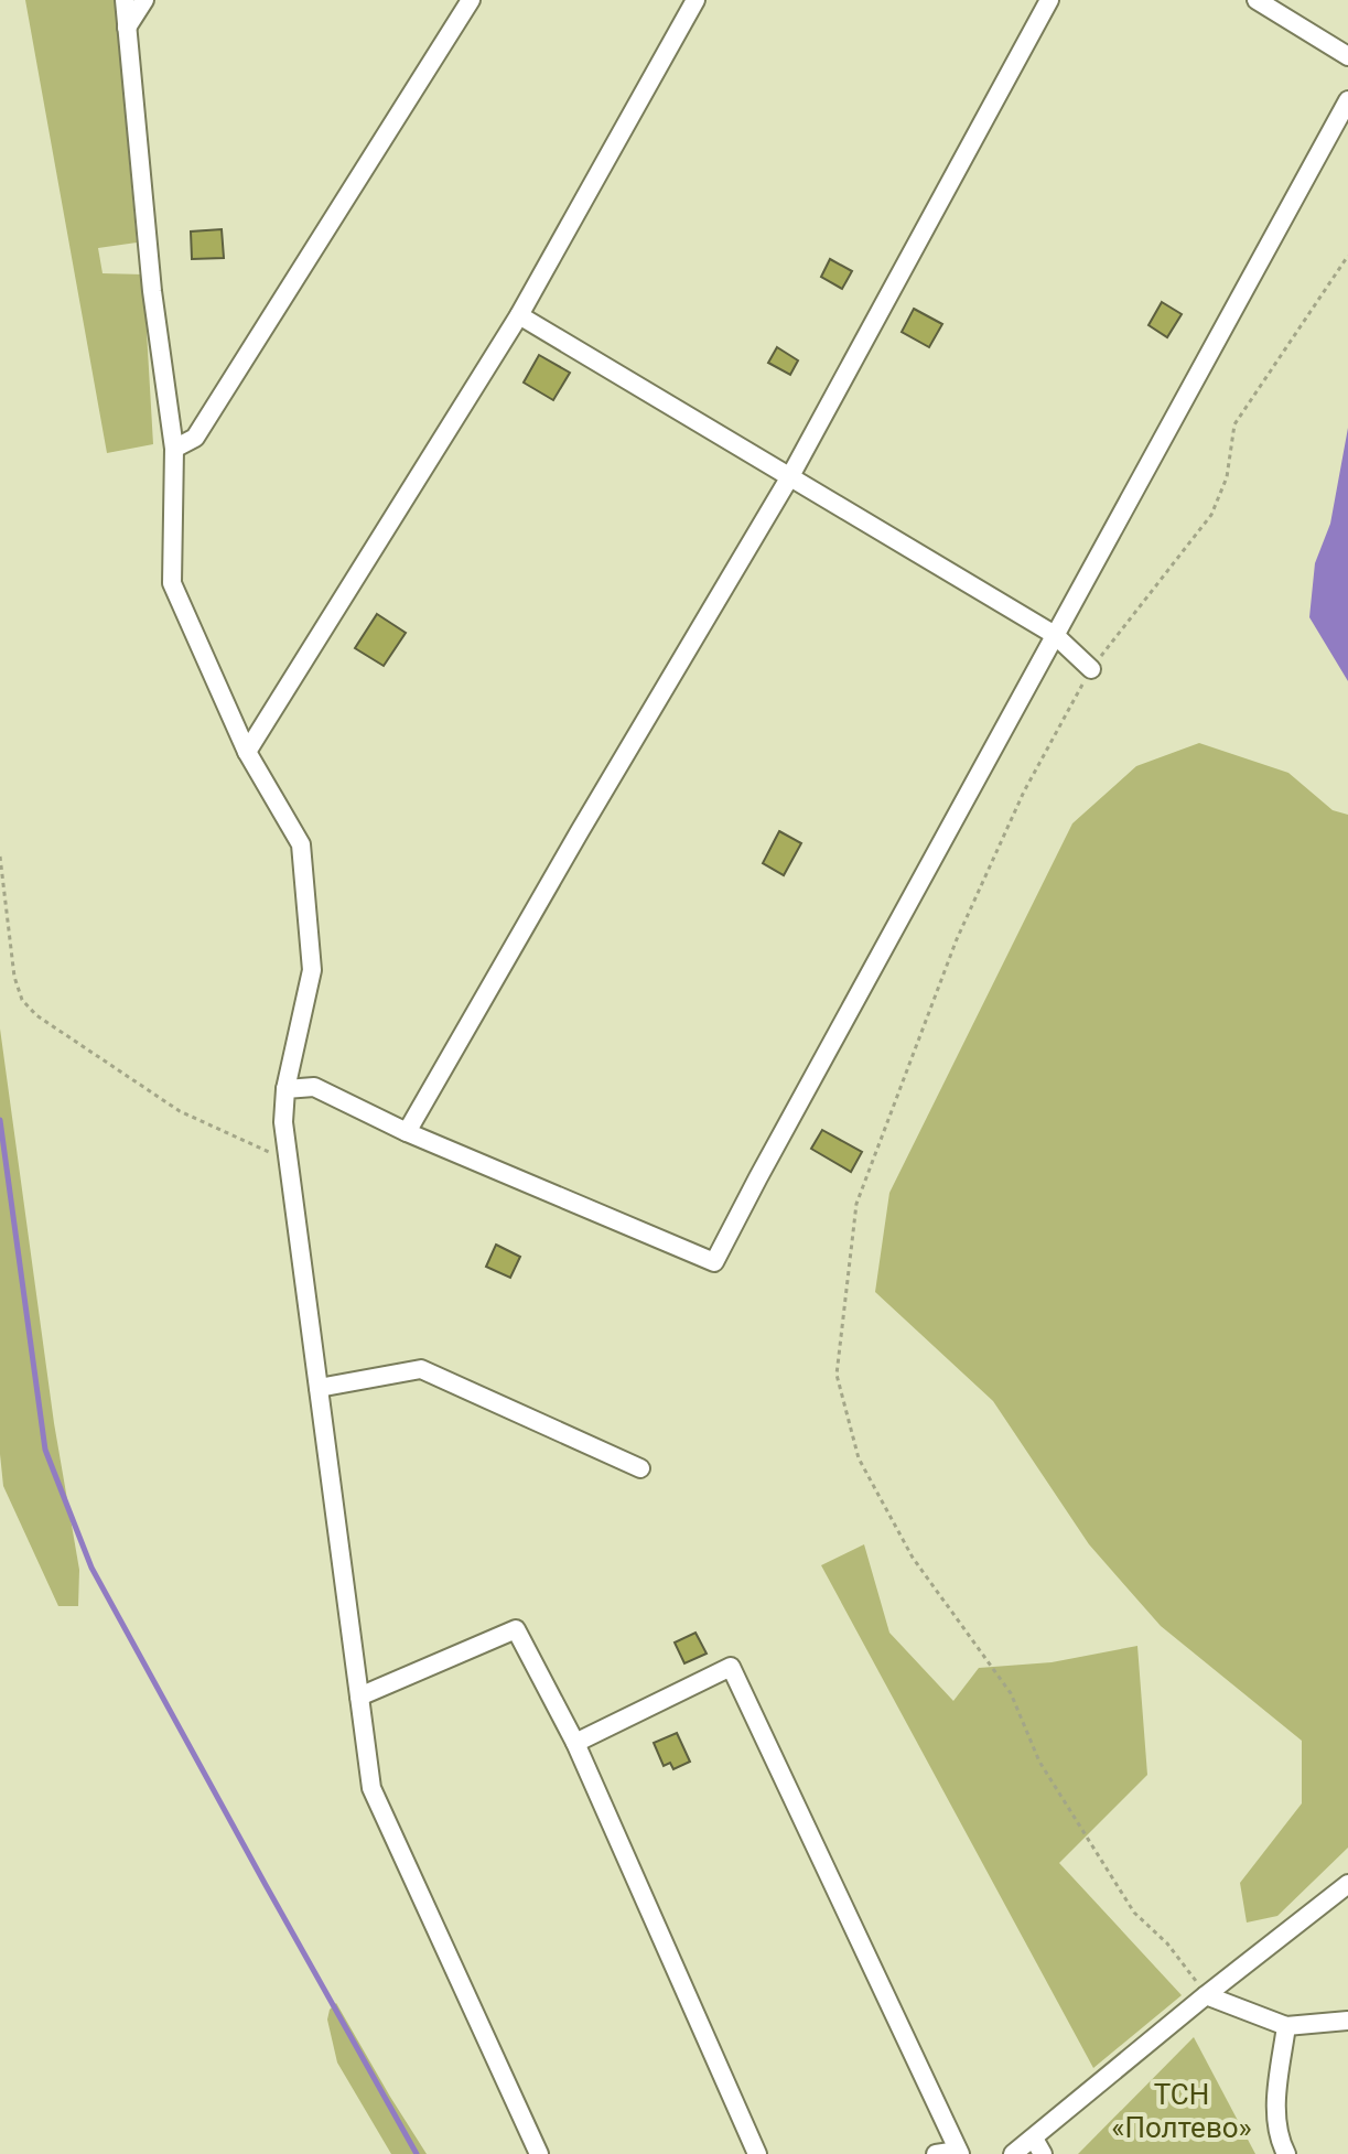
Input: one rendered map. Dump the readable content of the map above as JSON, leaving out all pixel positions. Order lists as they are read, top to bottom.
{
  "parks": ["ТСН «Полтево»"]
}
